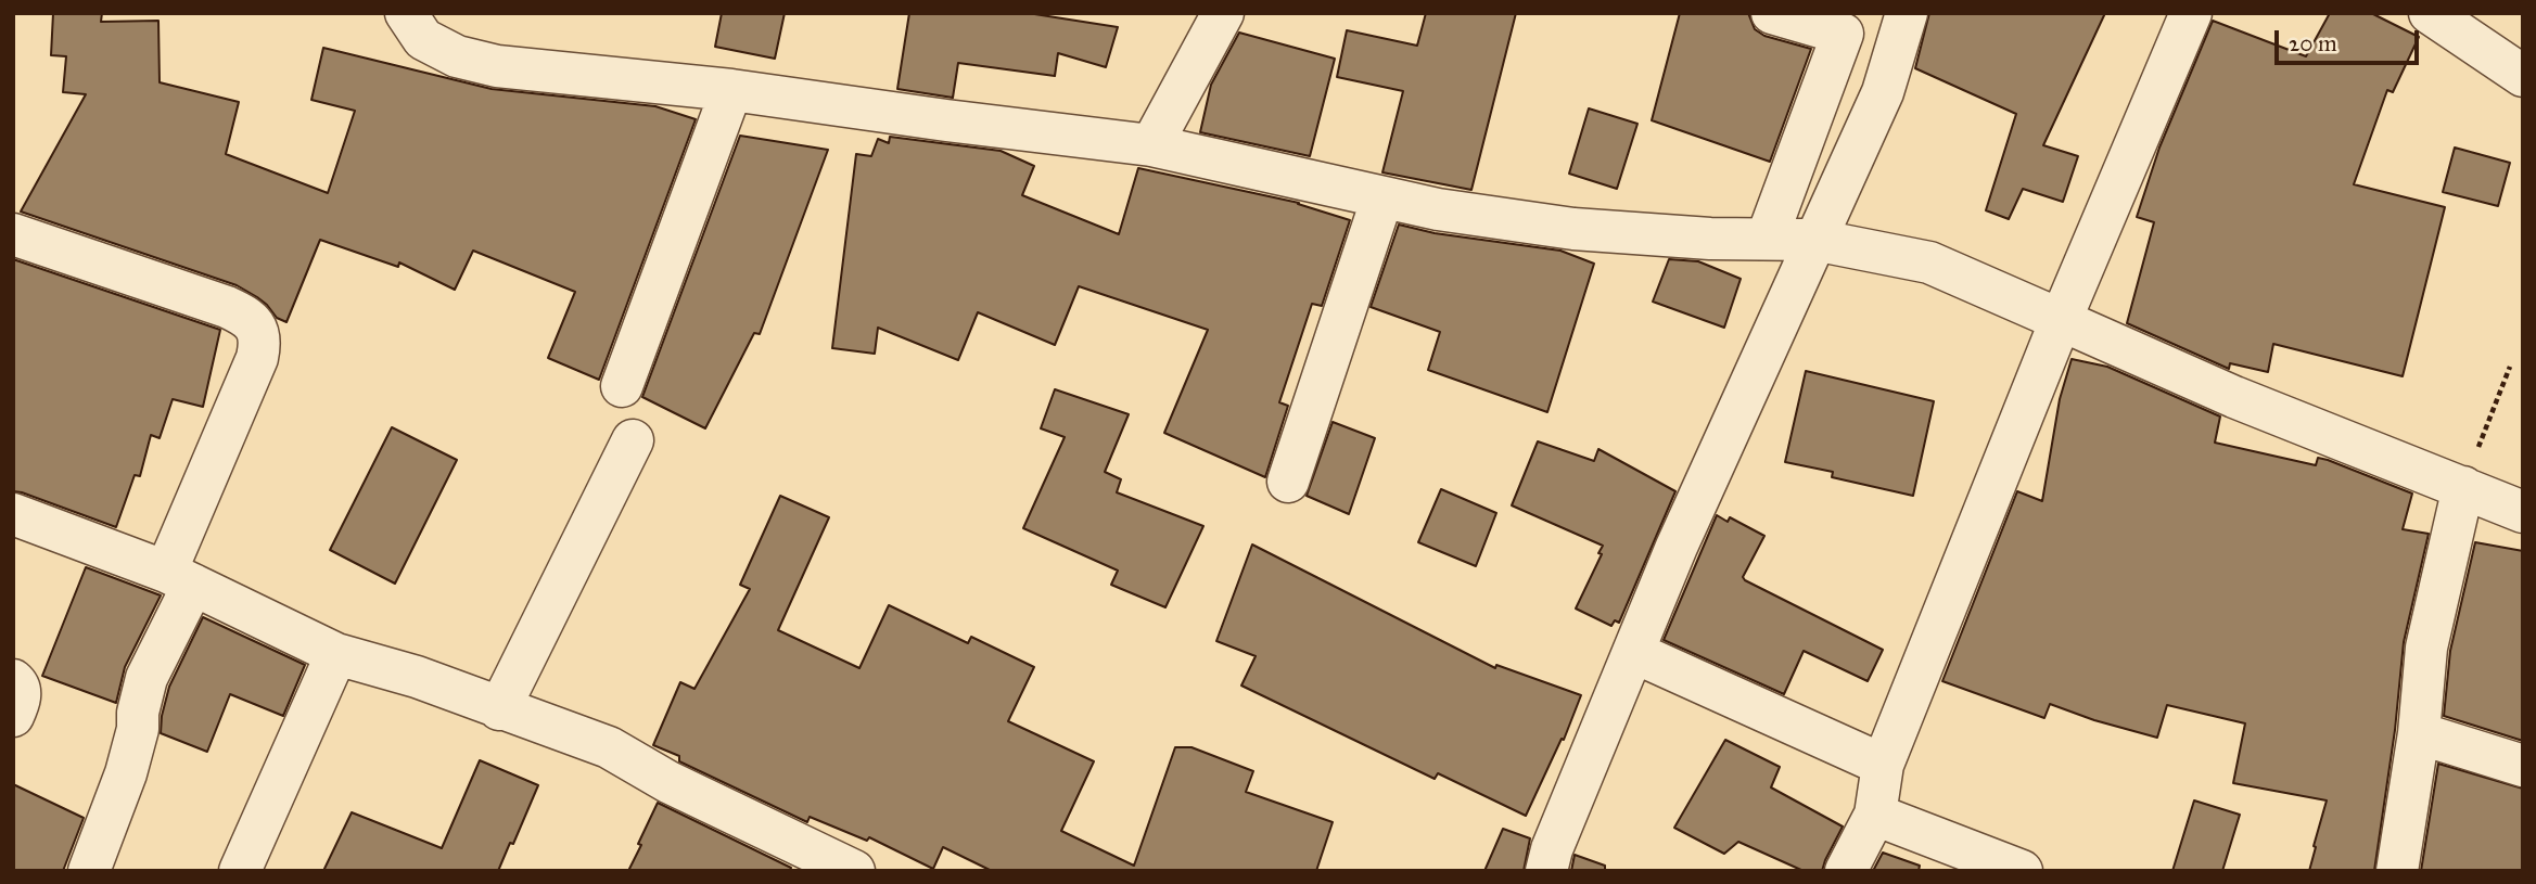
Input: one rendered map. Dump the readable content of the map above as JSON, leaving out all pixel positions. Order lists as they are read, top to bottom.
{
  "scale_bar": "20 m"
}
